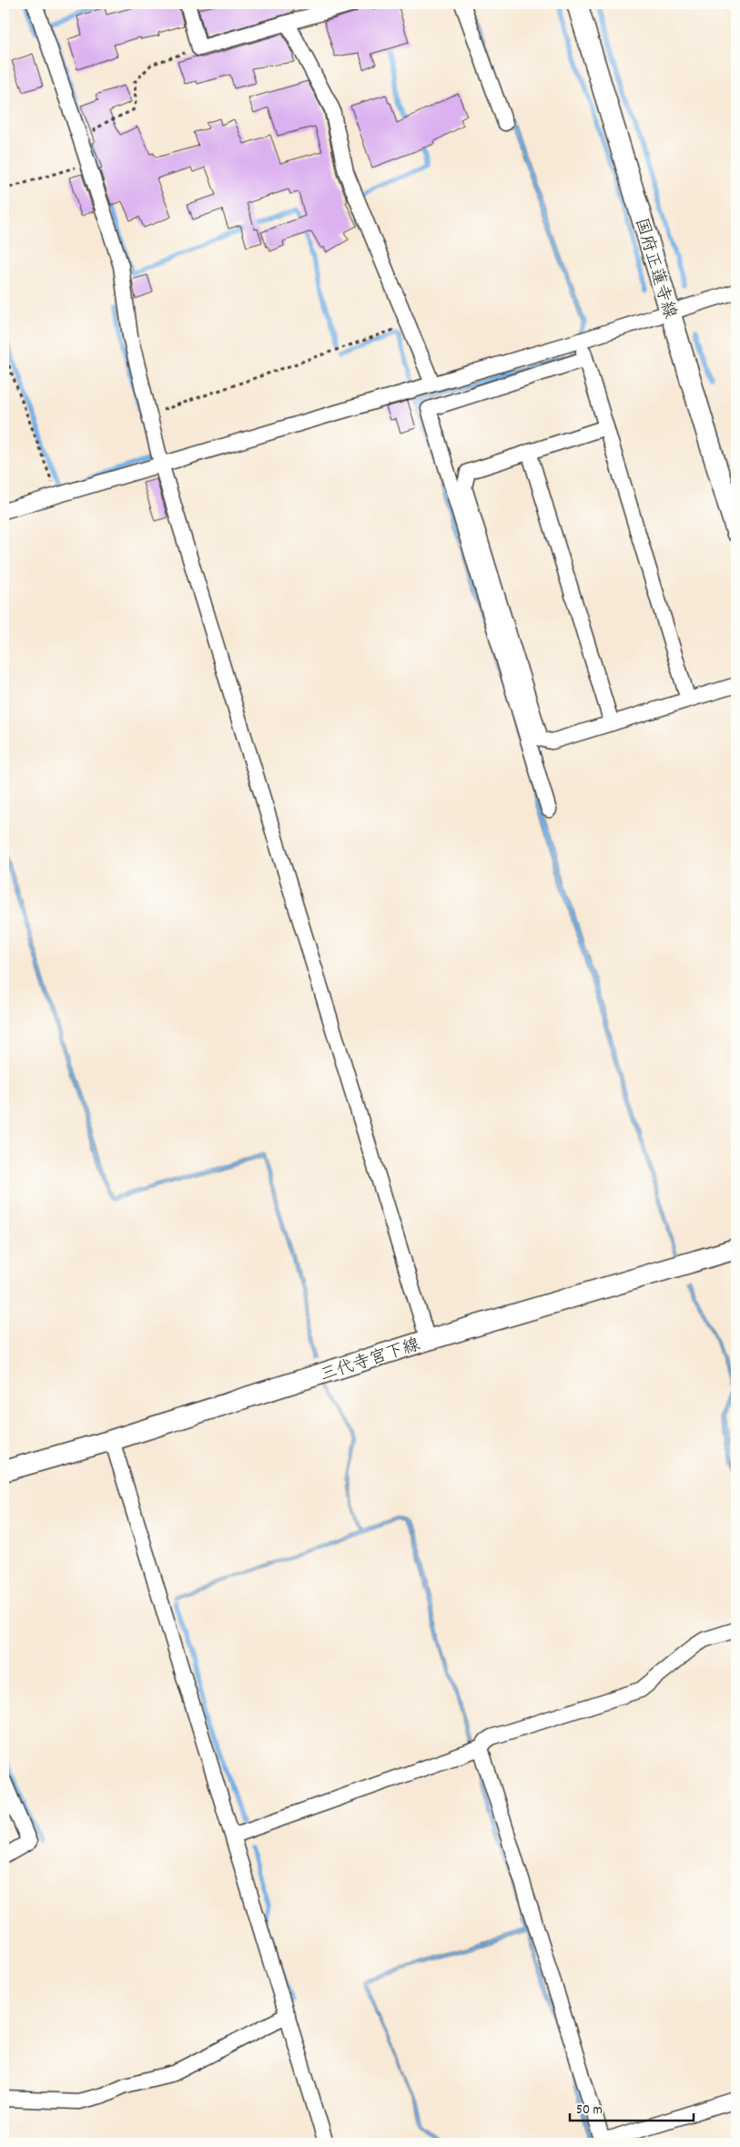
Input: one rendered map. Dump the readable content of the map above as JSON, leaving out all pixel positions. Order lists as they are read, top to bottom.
{
  "streets": {
    "main road": ["国府正蓮寺線", "三代寺宮下線"]
  },
  "scale_bar": "50 m"
}
